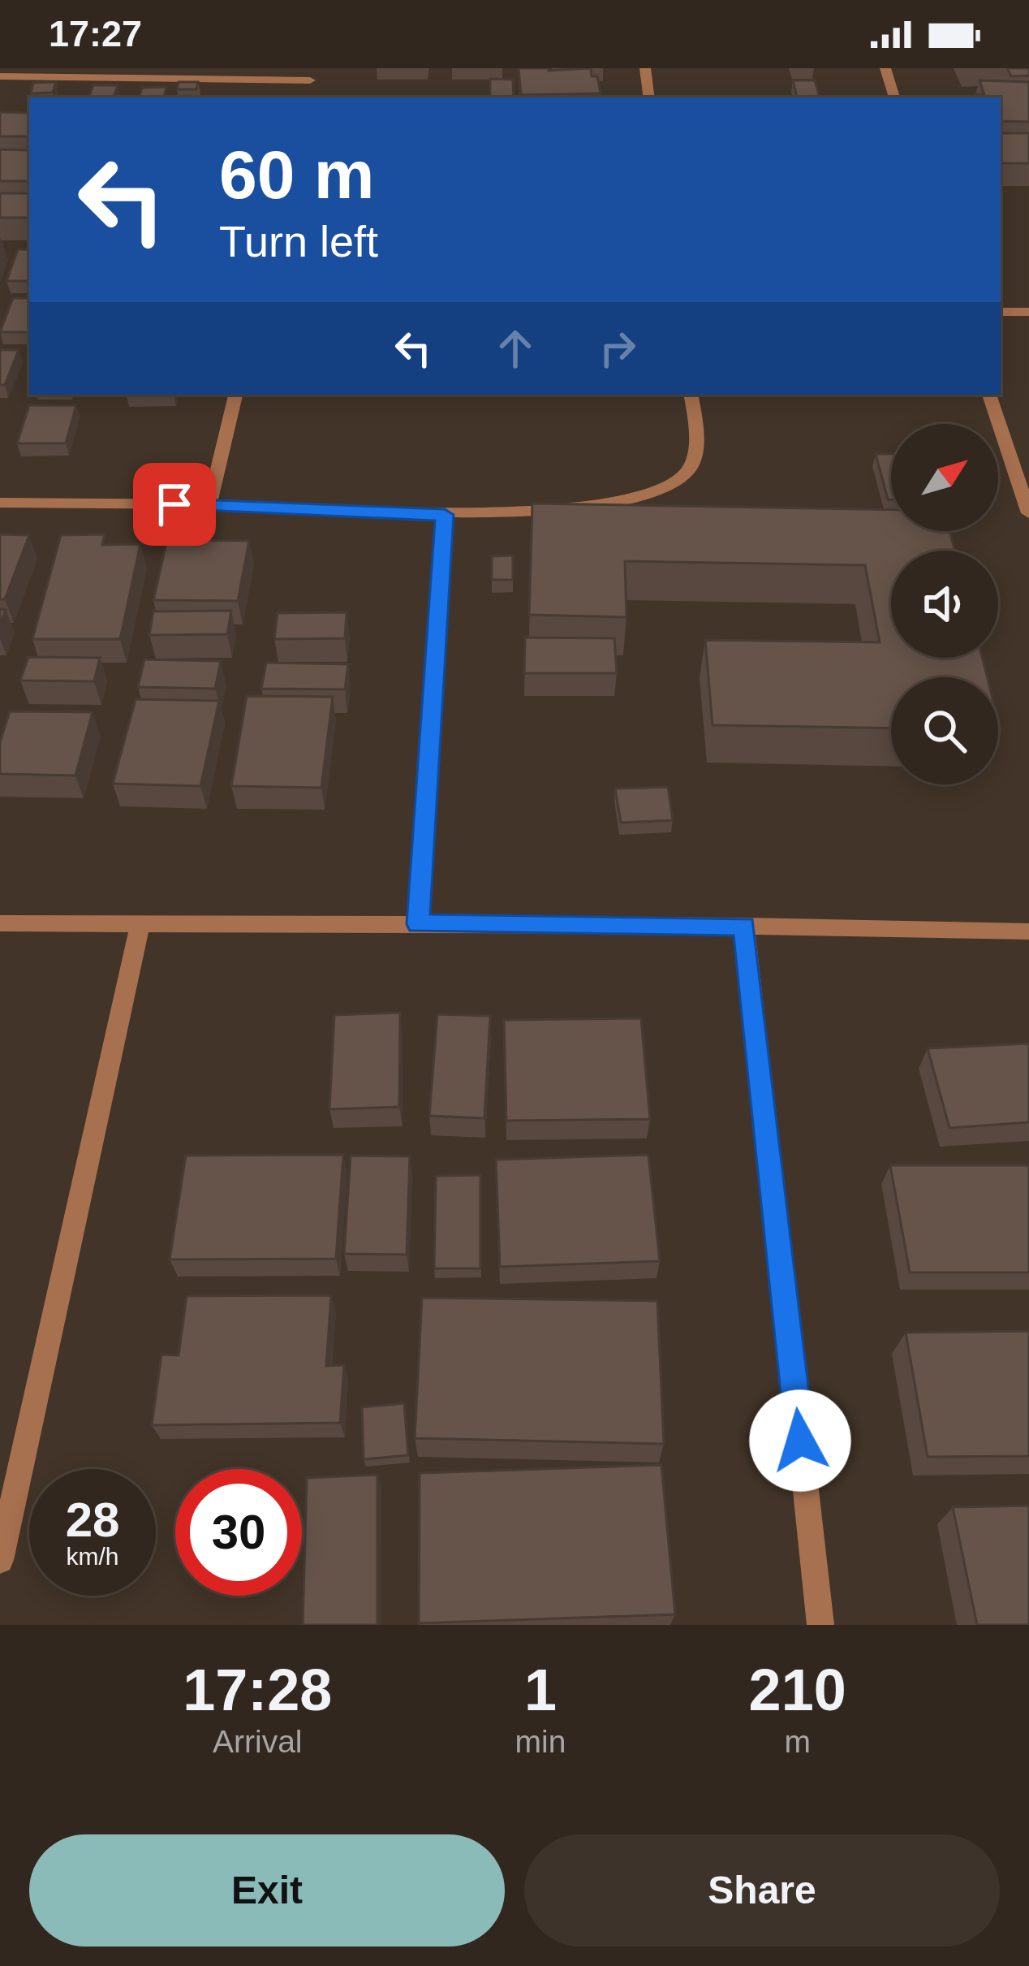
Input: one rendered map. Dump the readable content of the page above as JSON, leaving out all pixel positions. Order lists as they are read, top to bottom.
{
  "north": "top right",
  "page": {
    "status": "17:27",
    "turn": ["60 m", "Turn left"],
    "speed": "28 km/h",
    "limit": "30",
    "eta": [
      "17:28",
      "Arrival",
      "1",
      "min",
      "210",
      "m"
    ],
    "buttons": ["Exit", "Share"]
  }
}
